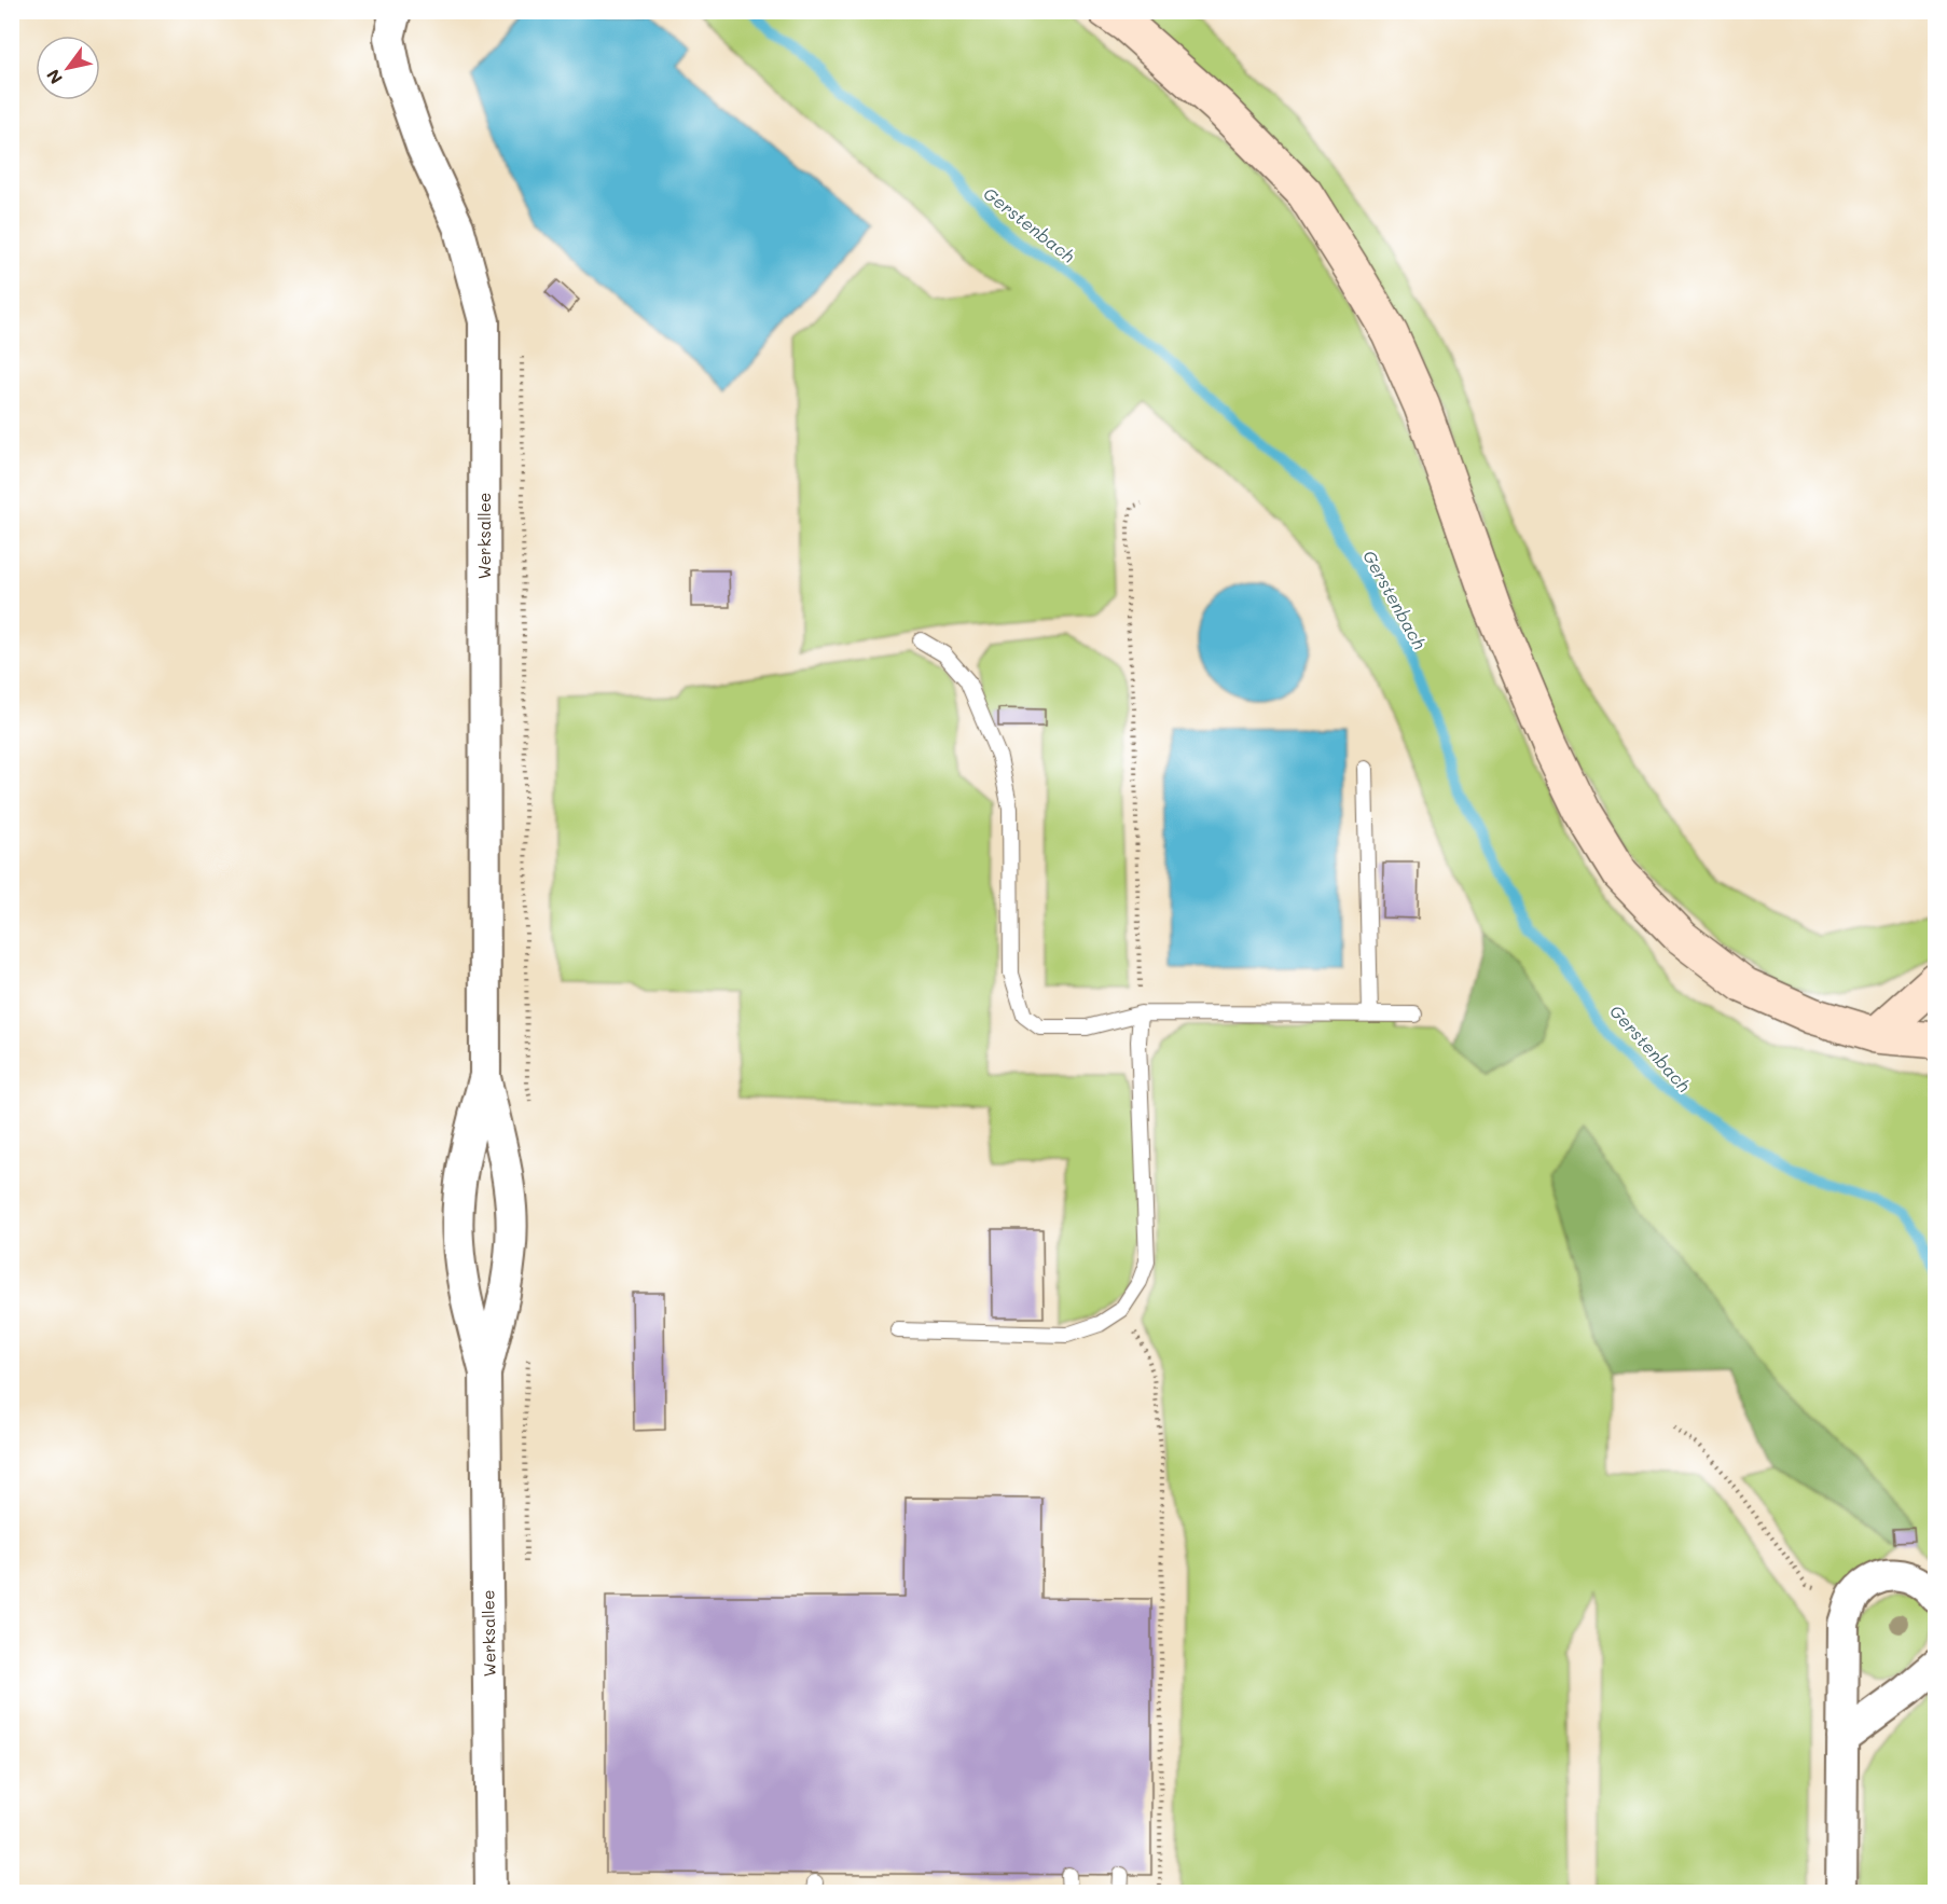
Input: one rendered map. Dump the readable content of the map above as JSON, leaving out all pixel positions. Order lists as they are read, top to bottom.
{
  "streets": {
    "street": ["Werksallee"]
  },
  "water": ["Gerstenbach"],
  "north": "bottom left"
}
